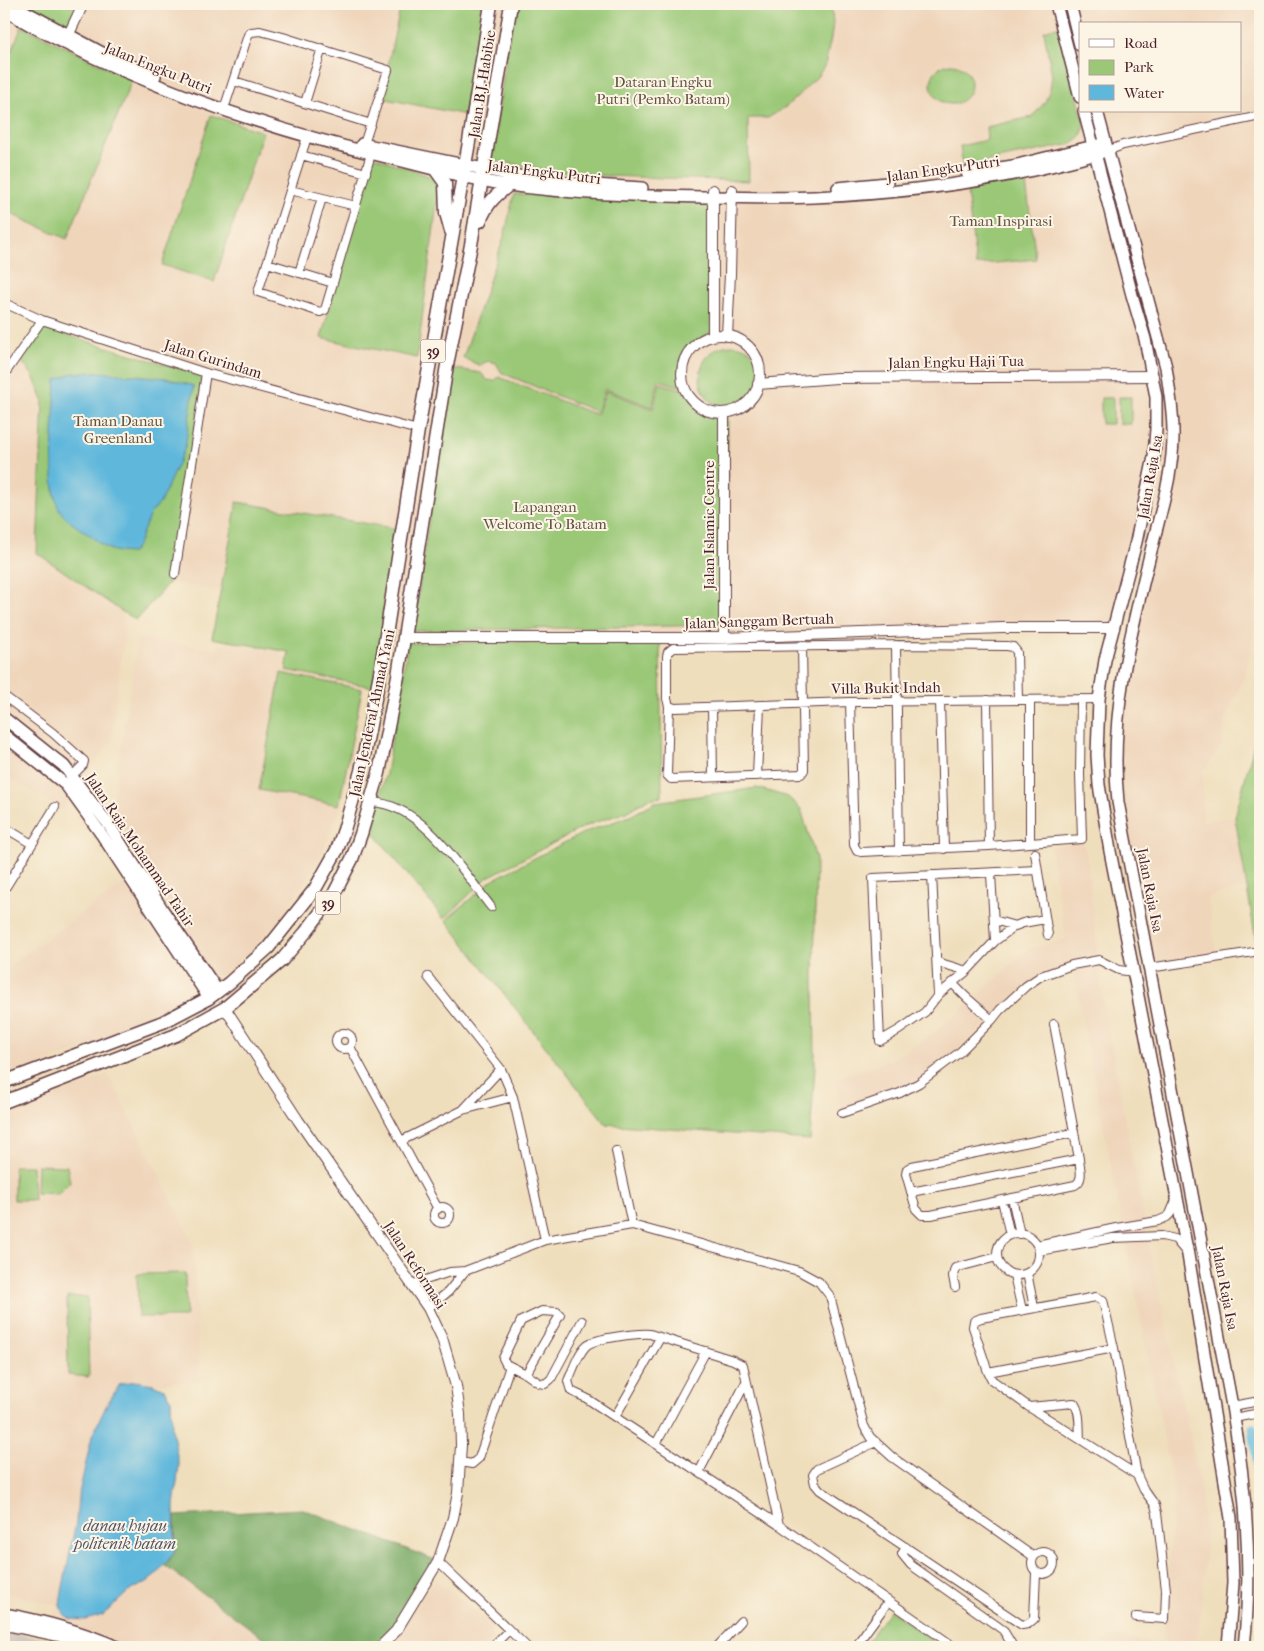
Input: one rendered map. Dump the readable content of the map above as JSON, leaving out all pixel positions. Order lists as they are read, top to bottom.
{
  "streets": {
    "highway": ["Jalan B.J. Habibie", "39", "Jalan Jenderal Ahmad Yani"],
    "main road": ["Jalan Engku Putri", "Jalan Raja Isa", "Jalan Raja Mohammad Tahir"],
    "street": [
      "Jalan Gurindam",
      "Jalan Engku Haji Tua",
      "Jalan Islamic Centre",
      "Jalan Sanggam Bertuah",
      "Villa Bukit Indah",
      "Jalan Reformasi"
    ]
  },
  "crossings": [
    ["Jalan Engku Putri", "Jalan B.J. Habibie"],
    ["Jalan Engku Putri", "Jalan Raja Isa"],
    ["Jalan Engku Putri", "Jalan Jenderal Ahmad Yani"],
    ["Jalan B.J. Habibie", "Jalan Jenderal Ahmad Yani"],
    ["Jalan Gurindam", "Jalan Jenderal Ahmad Yani"],
    ["Jalan Engku Haji Tua", "Jalan Raja Isa"],
    ["Jalan Engku Haji Tua", "Jalan Islamic Centre"],
    ["Jalan Raja Isa", "Jalan Sanggam Bertuah"],
    ["Jalan Raja Isa", "Villa Bukit Indah"],
    ["Jalan Islamic Centre", "Jalan Sanggam Bertuah"],
    ["Jalan Sanggam Bertuah", "Jalan Jenderal Ahmad Yani"],
    ["Jalan Jenderal Ahmad Yani", "Jalan Raja Mohammad Tahir"],
    ["Jalan Jenderal Ahmad Yani", "Jalan Reformasi"]
  ],
  "water": ["danau hujau politenik batam"],
  "parks": [
    "Dataran Engku Putri (Pemko Batam)",
    "Taman Inspirasi",
    "Taman Danau Greenland",
    "Lapangan Welcome To Batam"
  ],
  "legend": ["Road", "Park", "Water"]
}
